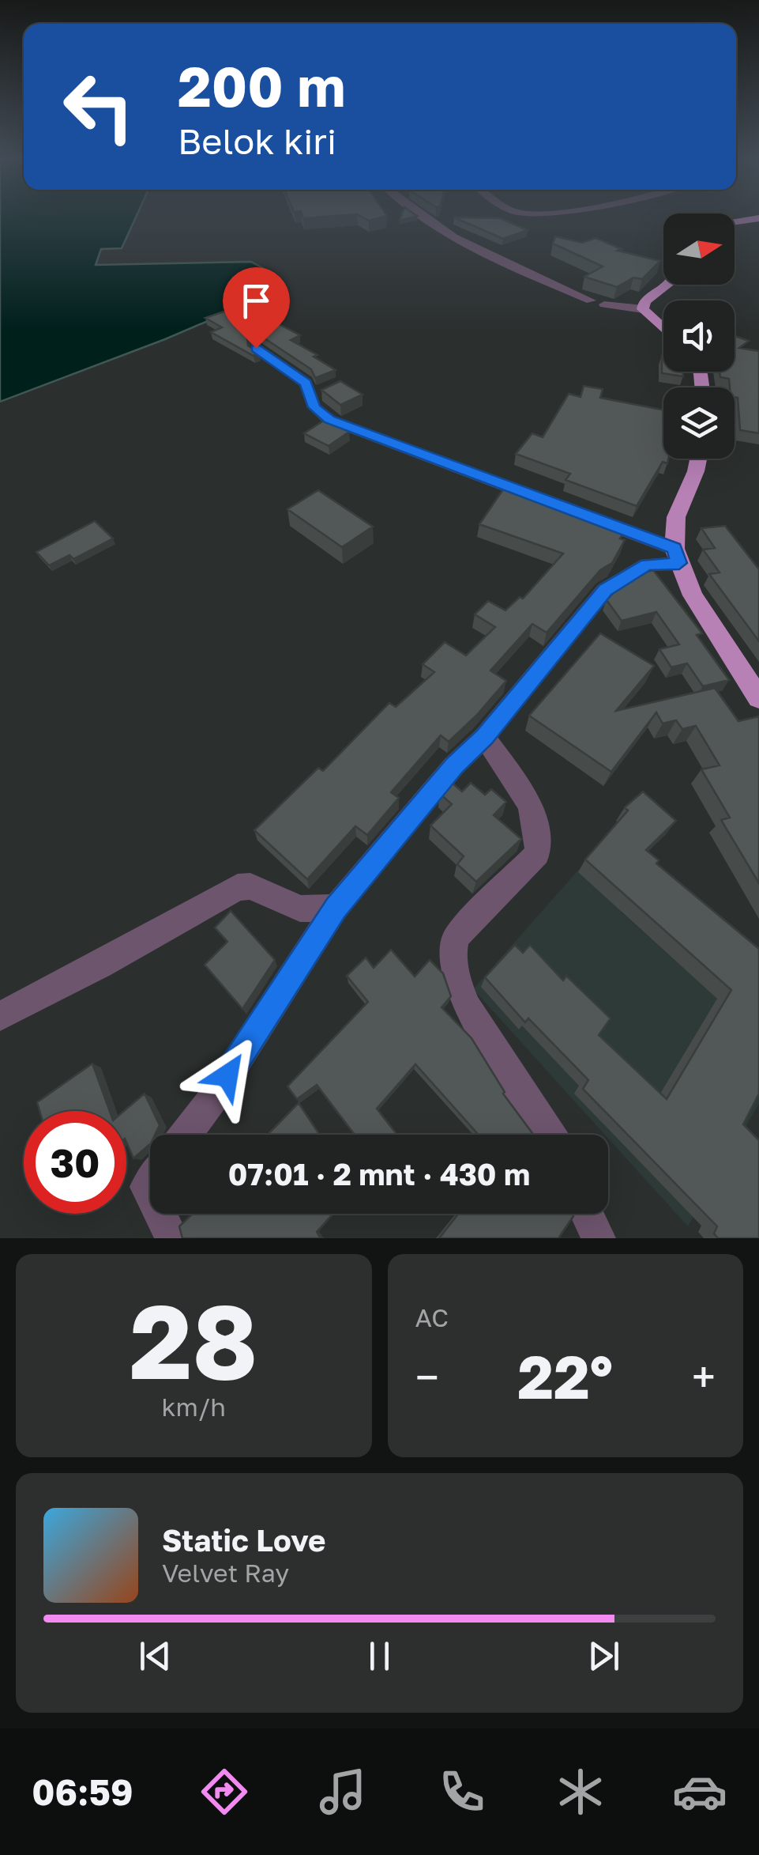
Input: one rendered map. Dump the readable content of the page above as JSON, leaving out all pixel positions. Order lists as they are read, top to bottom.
{
  "north": "right",
  "page": {
    "turn": ["200 m", "Belok kiri"],
    "limit": "30",
    "trip": "07:01 · 2 mnt · 430 m",
    "tile": [
      ["28", "km/h"],
      "AC"
    ],
    "heat": ["−", "22°", "+"],
    "song": ["Static Love", "Velvet Ray"],
    "tabs": "06:59"
  }
}
